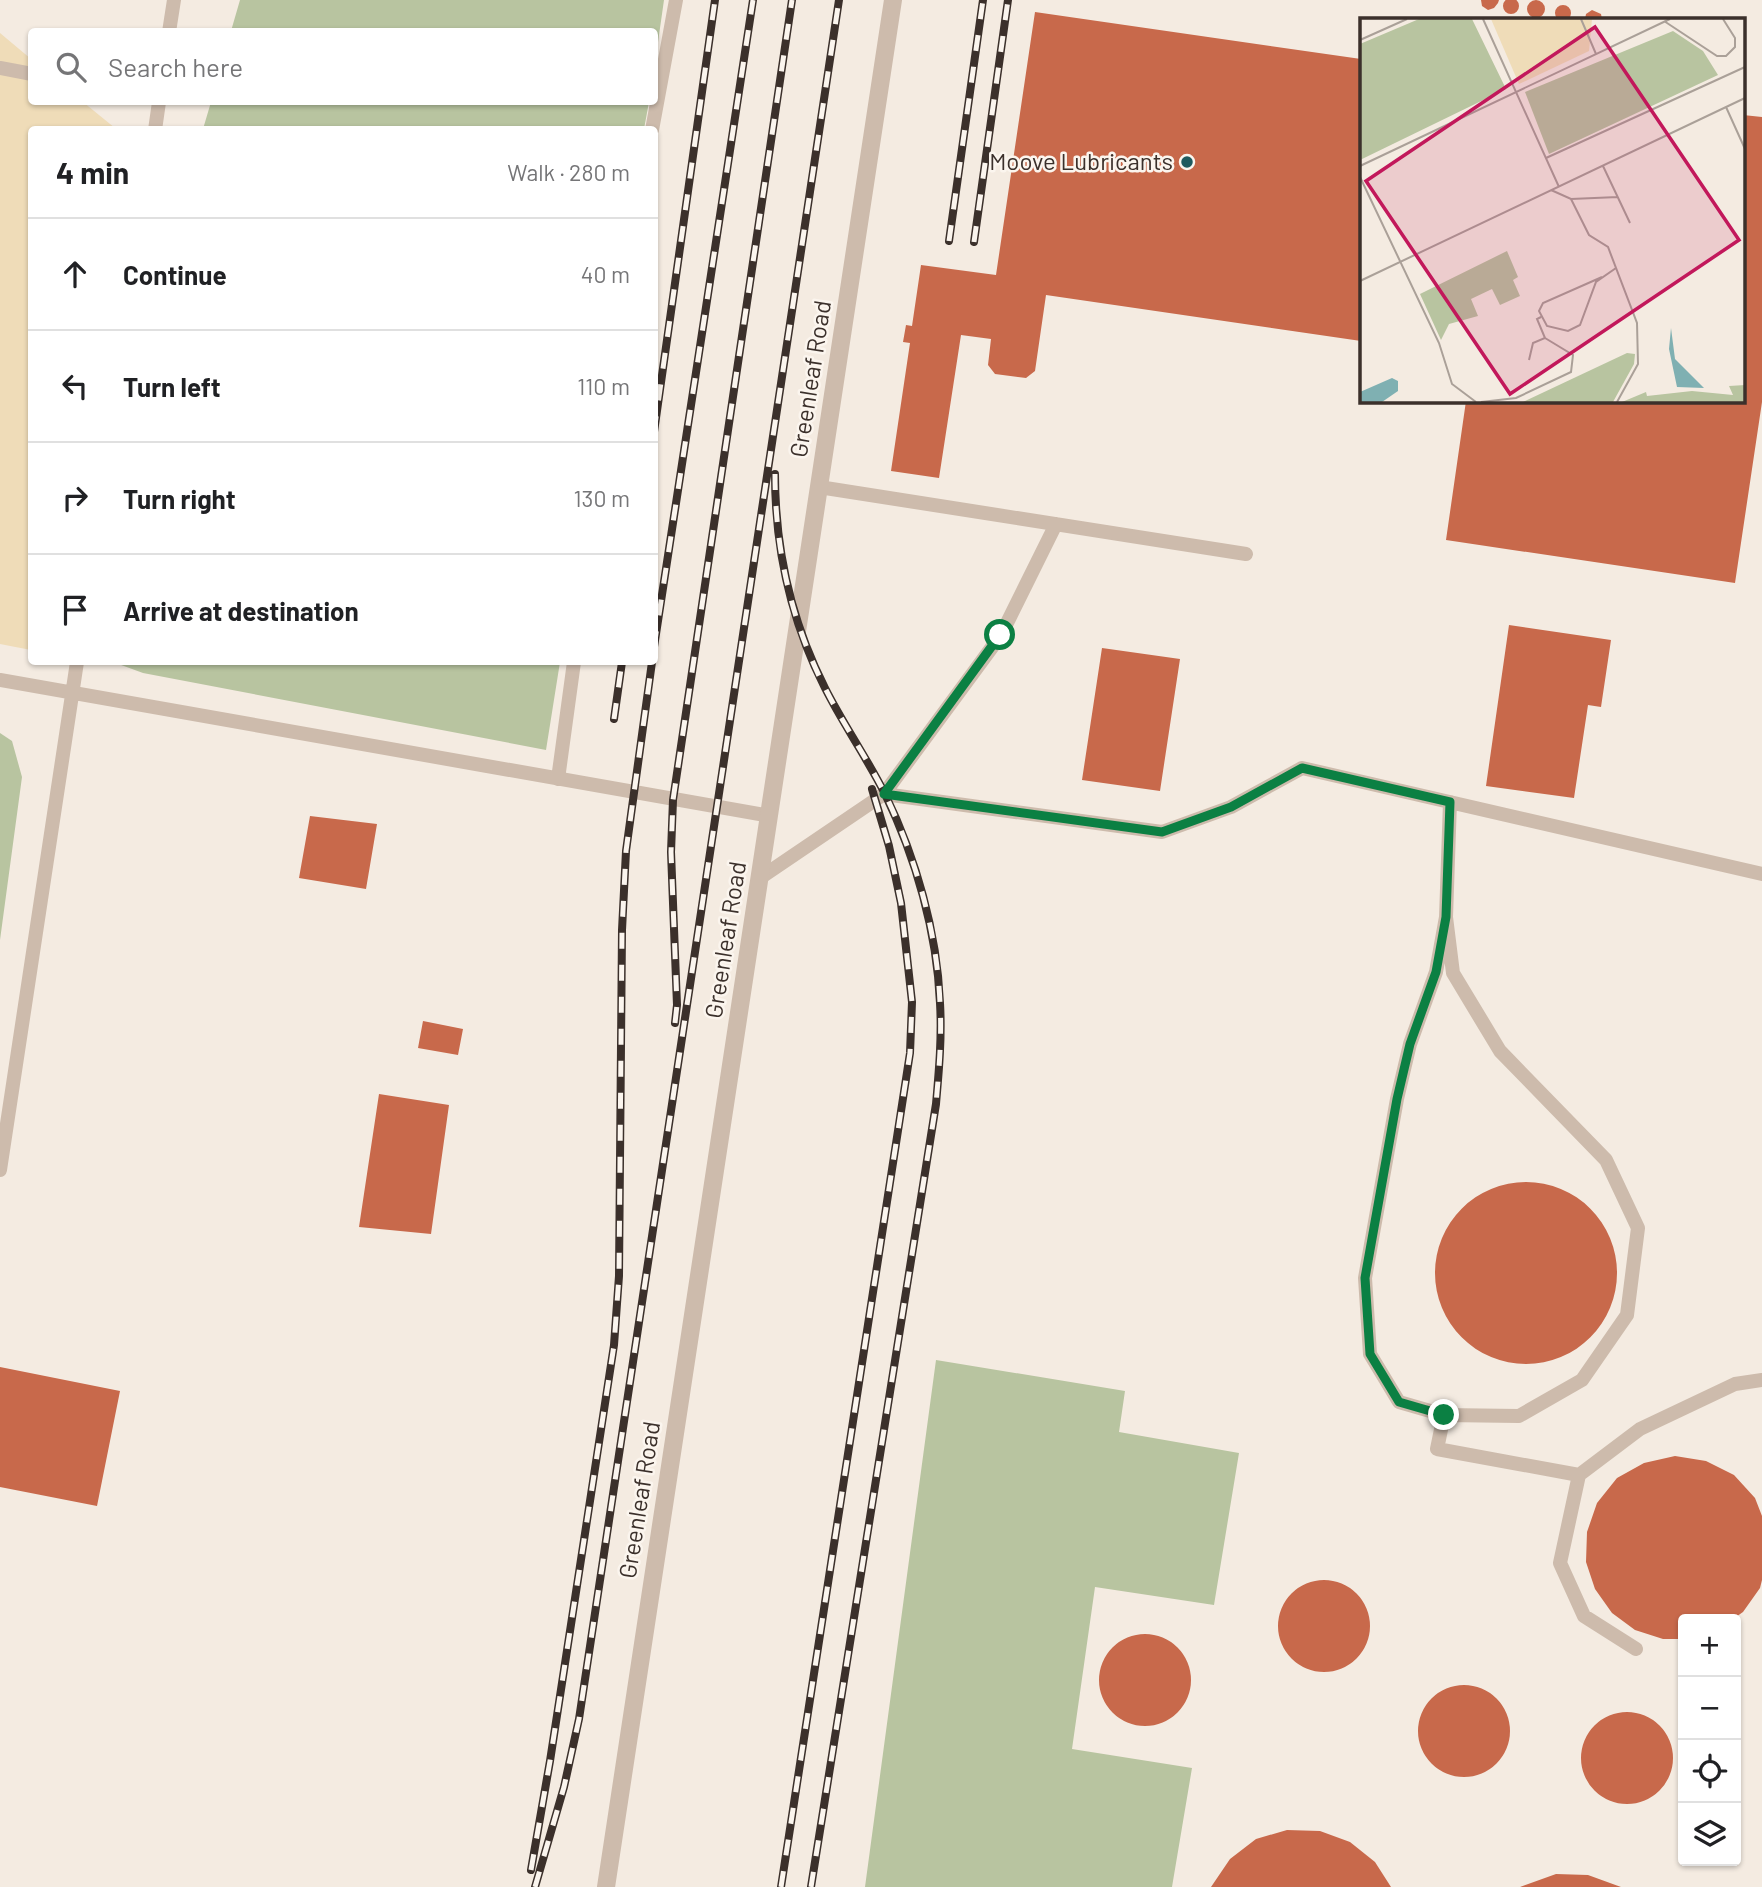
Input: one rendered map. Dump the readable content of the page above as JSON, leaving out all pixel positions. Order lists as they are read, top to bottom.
{
  "streets": {
    "street": ["Greenleaf Road"]
  },
  "places": ["Moove Lubricants"],
  "page": {
    "search": "Search here",
    "heading": ["4 min", "Walk · 280 m"],
    "list": [
      ["Continue", "40 m"],
      ["Turn left", "110 m"],
      ["Turn right", "130 m"],
      "Arrive at destination"
    ],
    "map_buttons": ["+", "−"]
  }
}
